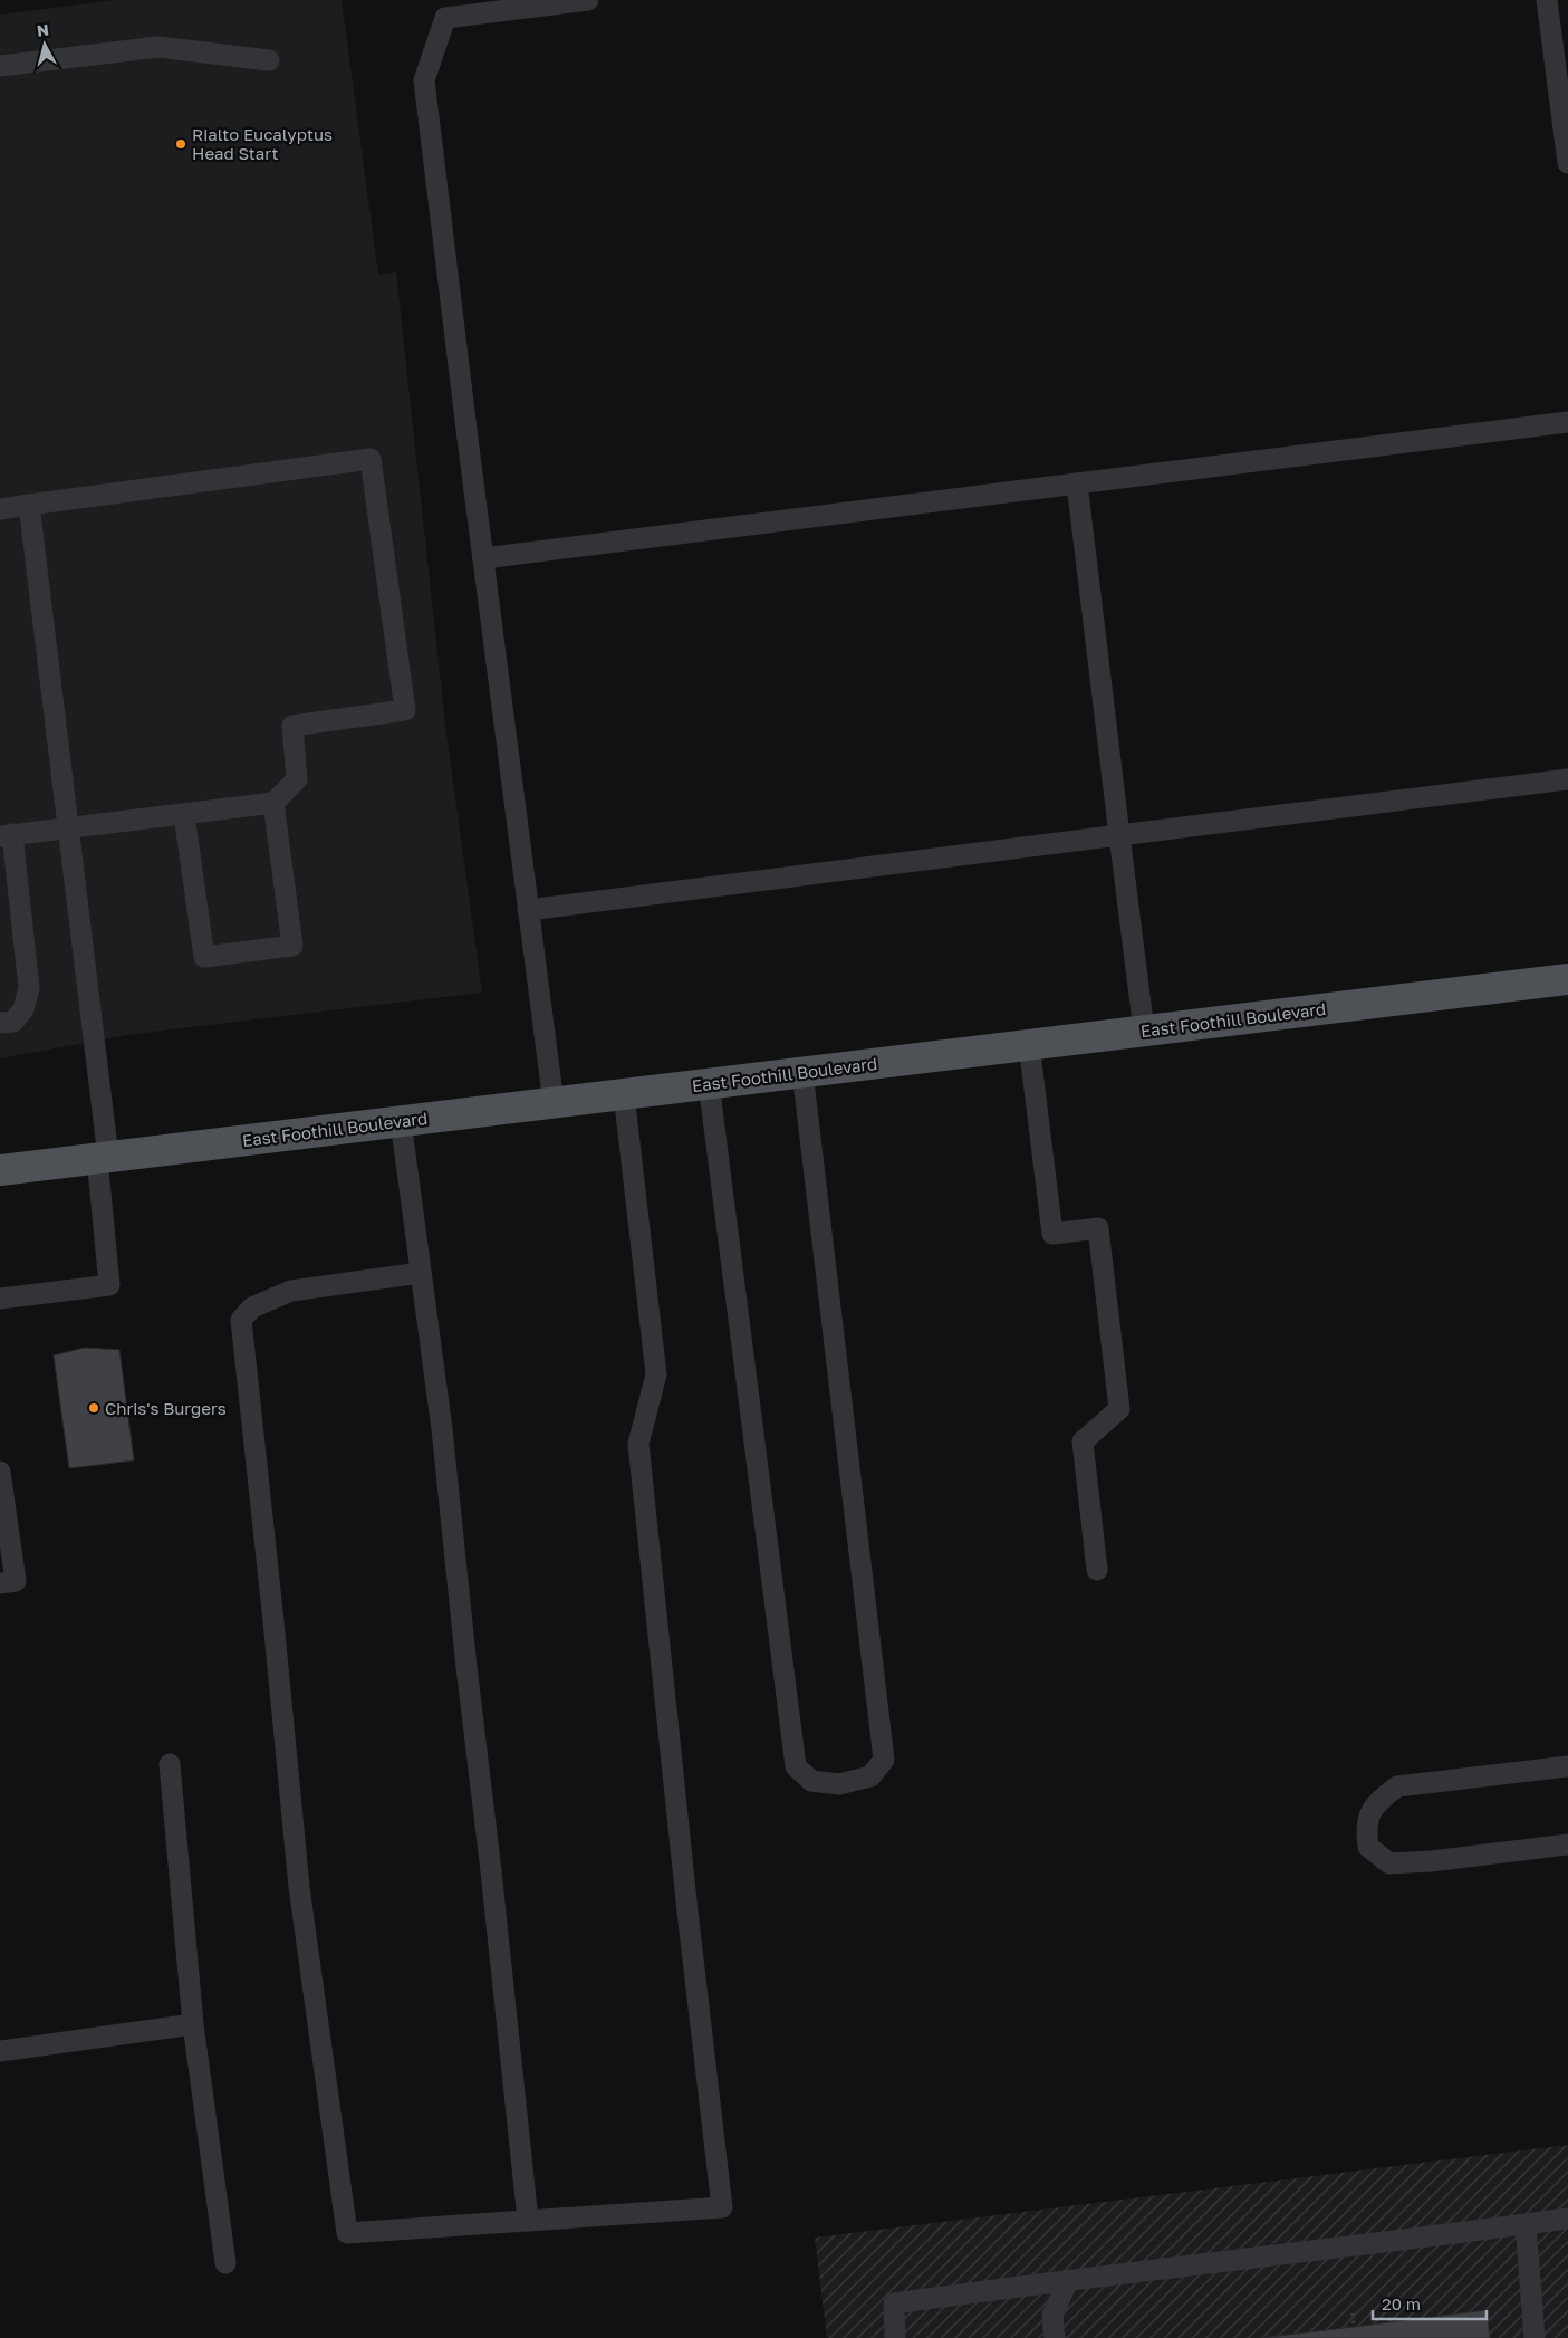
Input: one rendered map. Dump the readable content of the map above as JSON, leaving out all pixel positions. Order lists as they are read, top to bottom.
{
  "streets": {
    "main road": ["East Foothill Boulevard"]
  },
  "places": ["Rialto Eucalyptus Head Start", "Chris's Burgers"],
  "scale_bar": "20 m",
  "north": "top"
}
